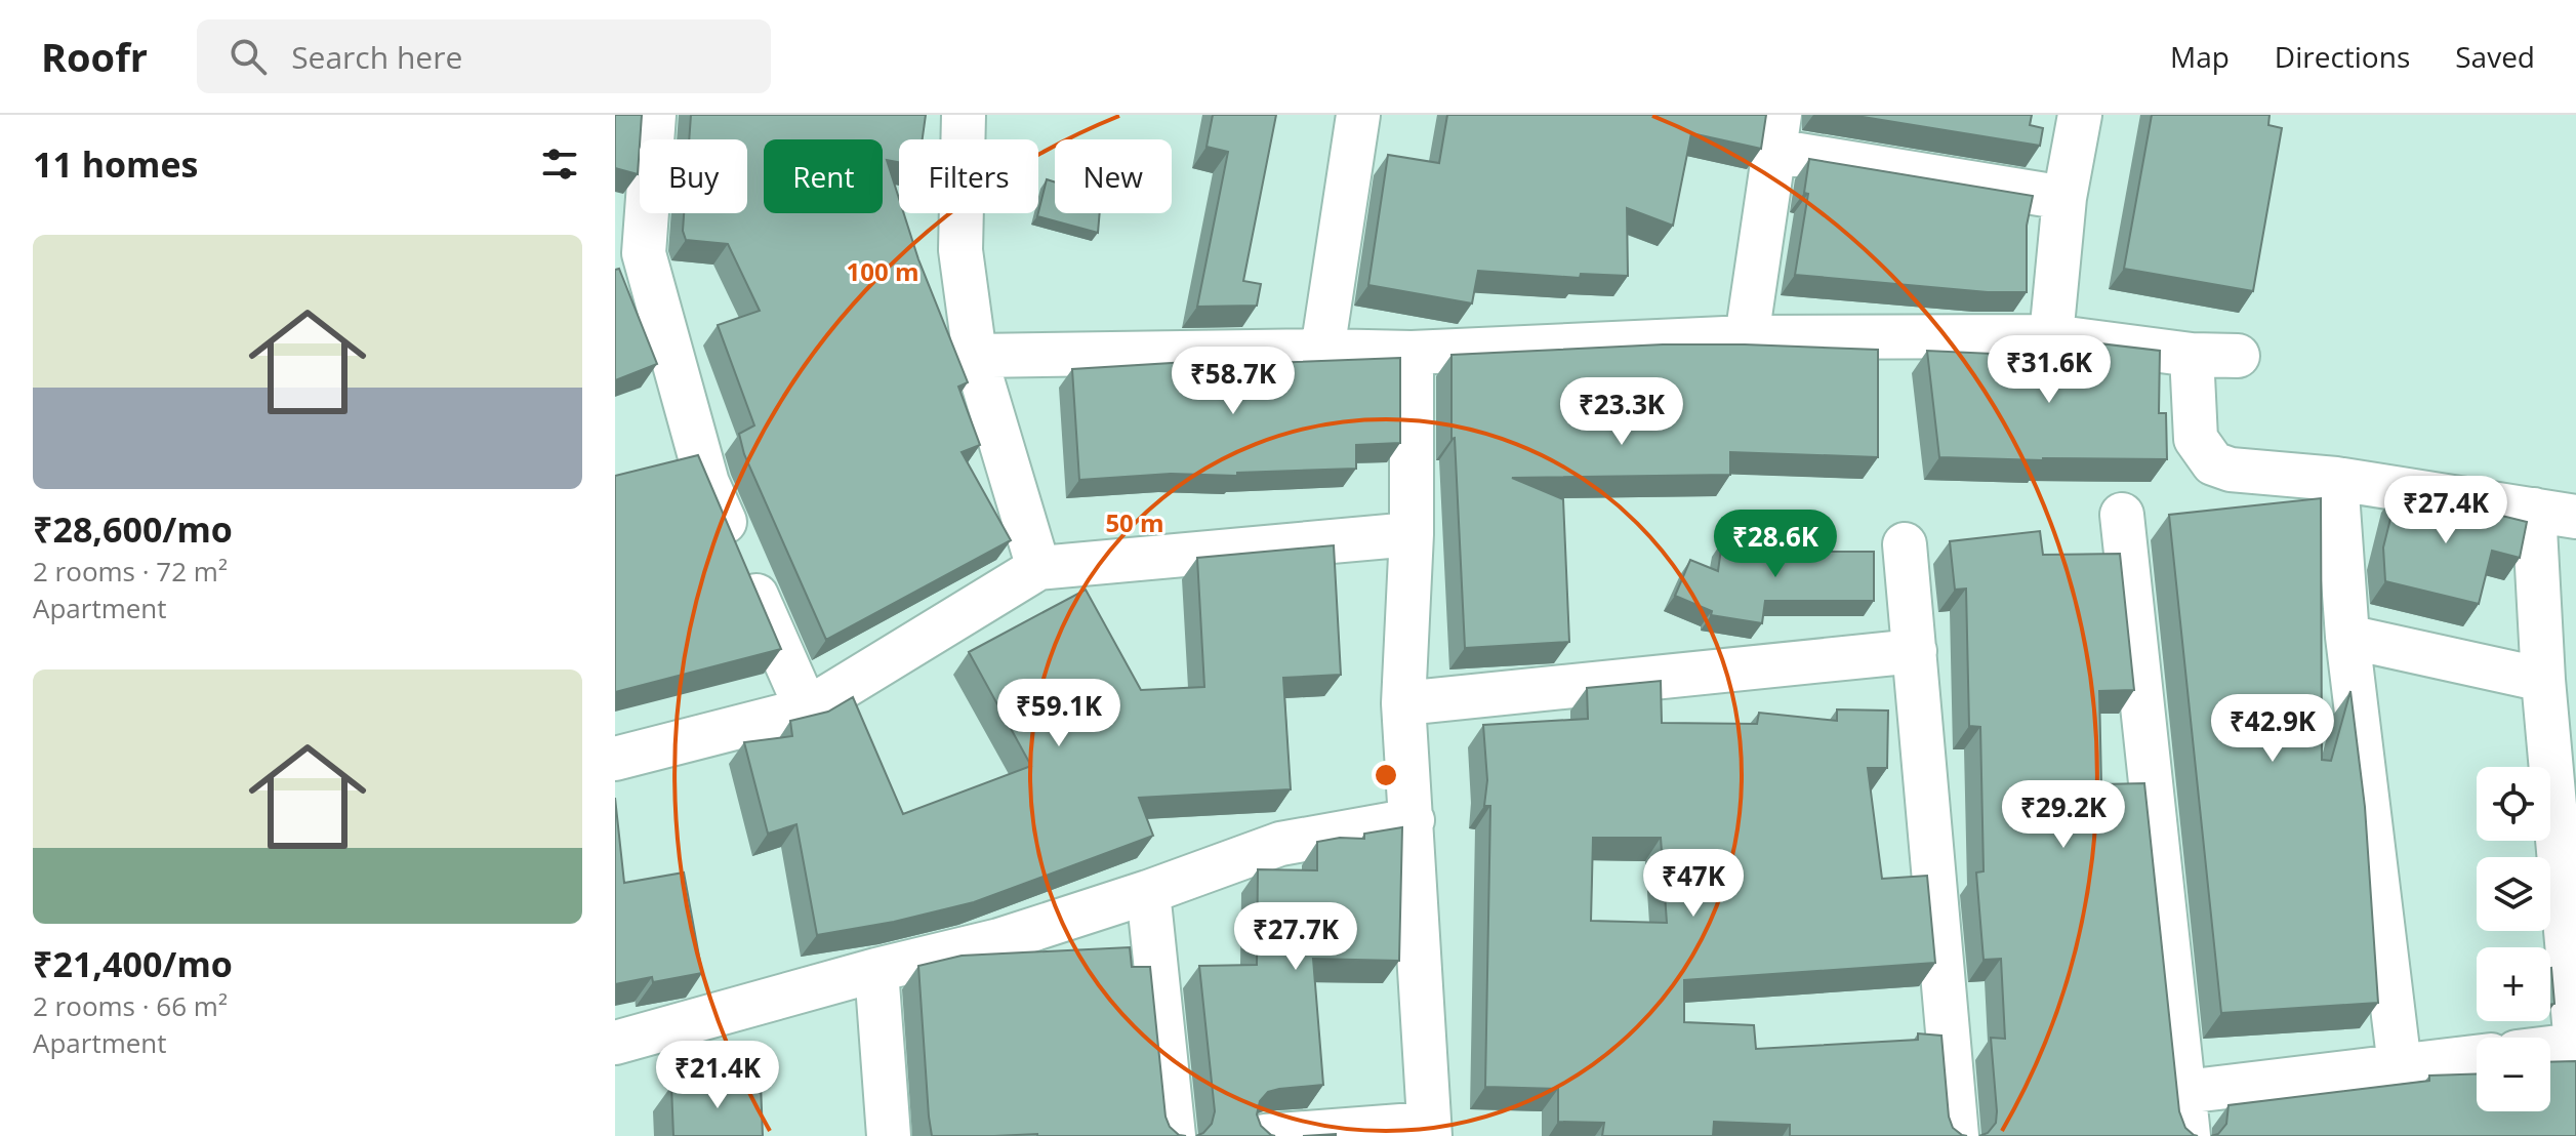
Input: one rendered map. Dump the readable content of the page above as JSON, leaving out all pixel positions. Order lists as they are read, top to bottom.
{
  "page": {
    "header": "Roofr",
    "search": "Search here",
    "nav": ["Map", "Directions", "Saved"],
    "heading": "11 homes",
    "chip": [
      "Buy",
      "Rent",
      "Filters",
      "New"
    ],
    "list": [
      {
        "name": "₹28,600/mo",
        "note": "2 rooms · 72 m² · Apartment"
      },
      {
        "name": "₹21,400/mo",
        "note": "2 rooms · 66 m² · Apartment"
      }
    ],
    "price": [
      "₹31.6K",
      "₹58.7K",
      "₹23.3K",
      "₹27.4K",
      "₹28.6K",
      "₹59.1K",
      "₹42.9K",
      "₹29.2K",
      "₹47K",
      "₹27.7K",
      "₹21.4K"
    ],
    "map_buttons": ["+", "−"]
  },
  "rings": ["100 m", "50 m"]
}
